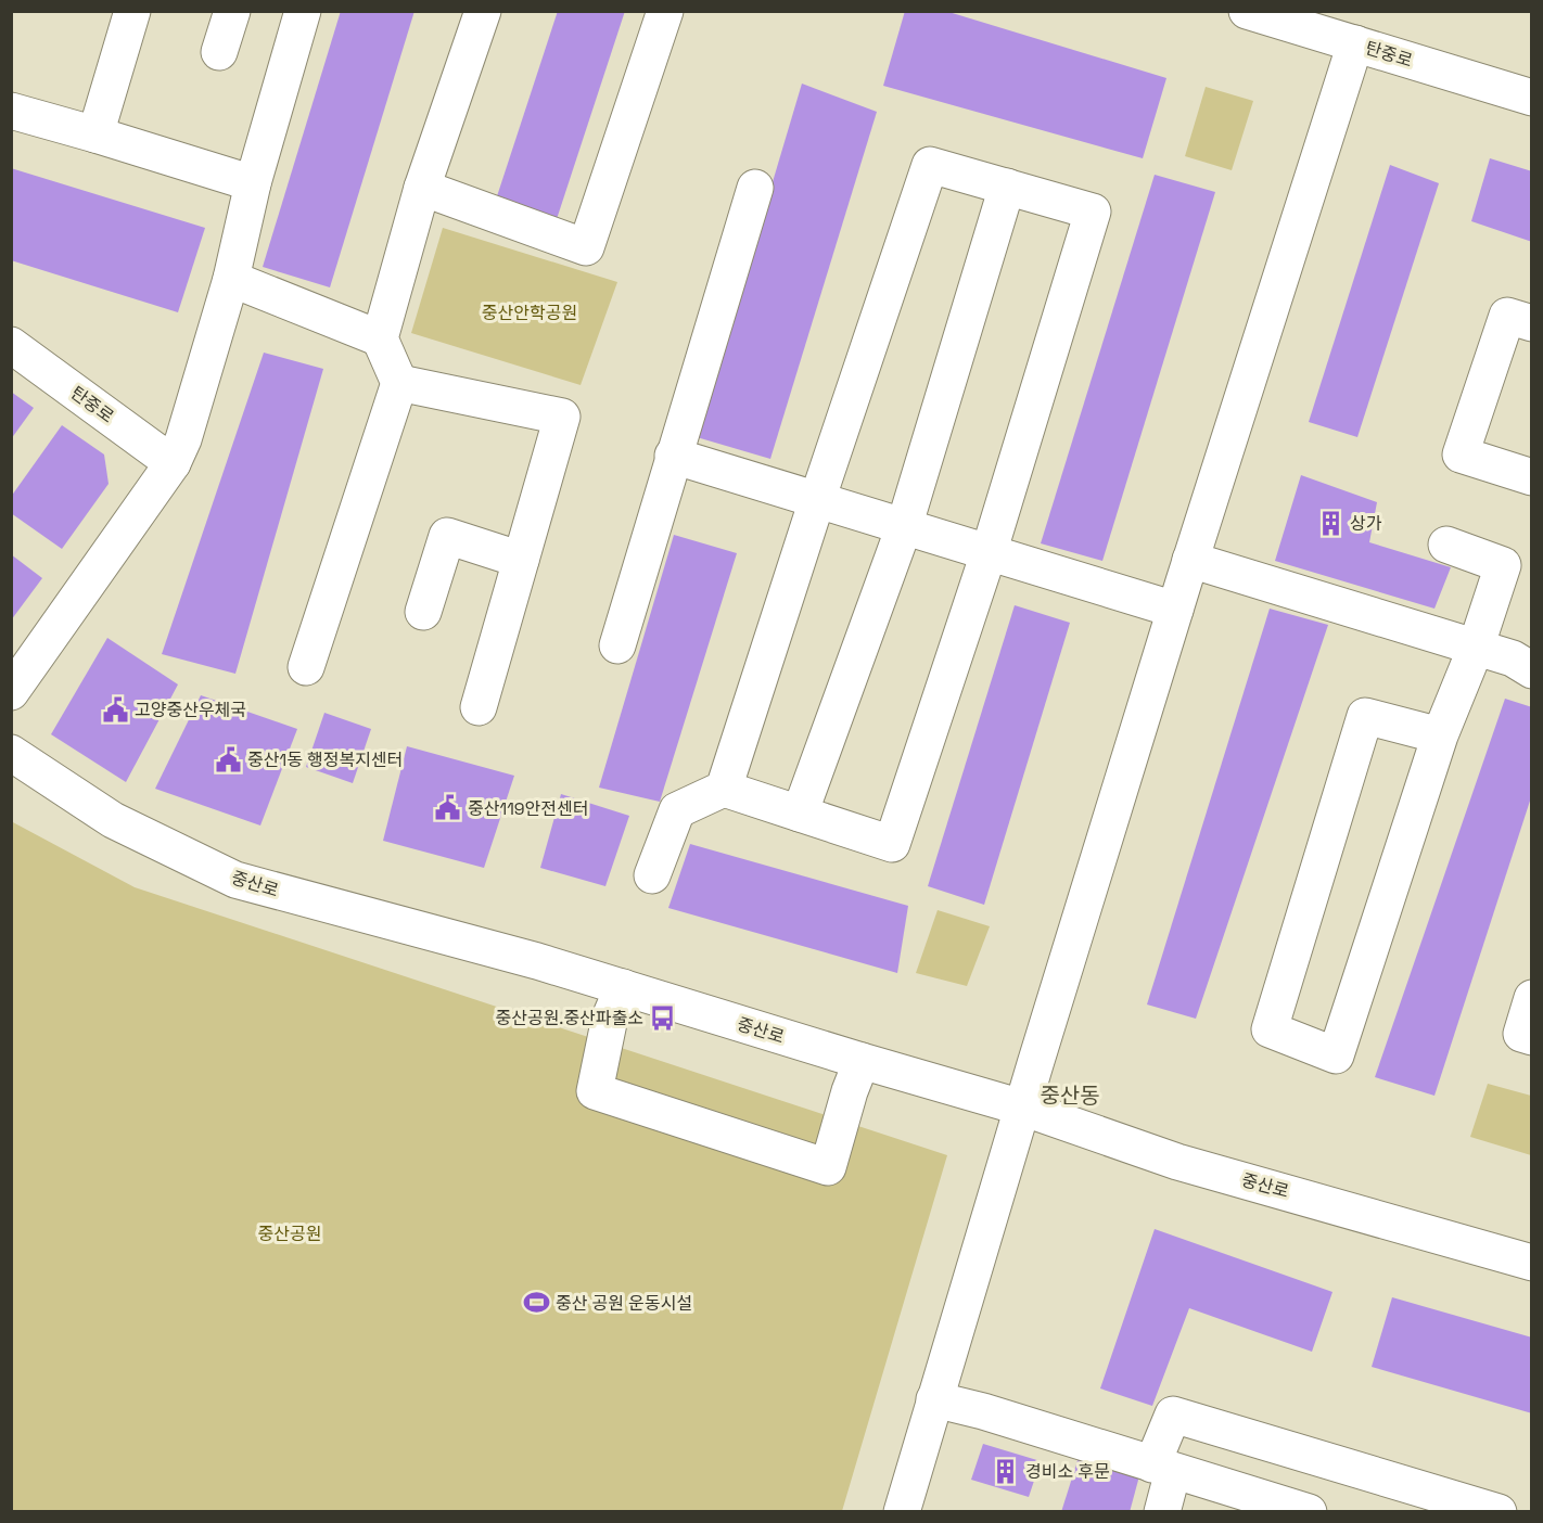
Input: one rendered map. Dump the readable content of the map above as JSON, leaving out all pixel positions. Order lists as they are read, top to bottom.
{
  "streets": {
    "street": ["탄중로", "중산로"]
  },
  "districts": ["중산동"],
  "parks": ["중산안학공원", "중산공원"],
  "places": {
    "building": ["상가", "경비소 후문"],
    "public building": ["고양중산우체국", "중산1동 행정복지센터", "중산119안전센터"],
    "bus stop": ["중산공원.중산파출소"],
    "sports": ["중산 공원 운동시설"]
  }
}
